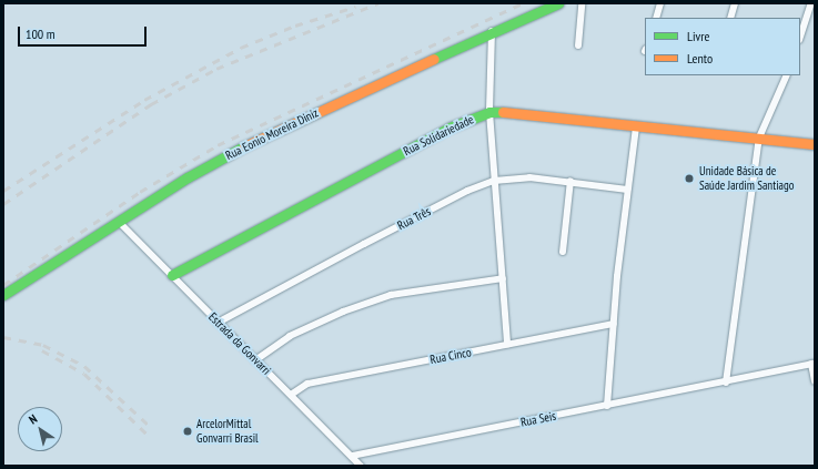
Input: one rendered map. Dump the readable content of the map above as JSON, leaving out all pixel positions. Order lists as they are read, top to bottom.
{
  "streets": {
    "street": [
      "Rua Eonio Moreira Diniz",
      "Rua Solidariedade",
      "Rua Três",
      "Estrada da Gonvarri",
      "Rua Cinco",
      "Rua Seis"
    ]
  },
  "crossings": [
    ["Rua Eonio Moreira Diniz", "Estrada da Gonvarri"],
    ["Rua Solidariedade", "Estrada da Gonvarri"],
    ["Rua Três", "Estrada da Gonvarri"],
    ["Estrada da Gonvarri", "Rua Cinco"],
    ["Estrada da Gonvarri", "Rua Seis"]
  ],
  "places": ["Unidade Básica de Saúde Jardim Santiago", "ArcelorMittal Gonvarri Brasil"],
  "legend": ["Livre", "Lento"],
  "scale_bar": "100 m",
  "north": "top left"
}
